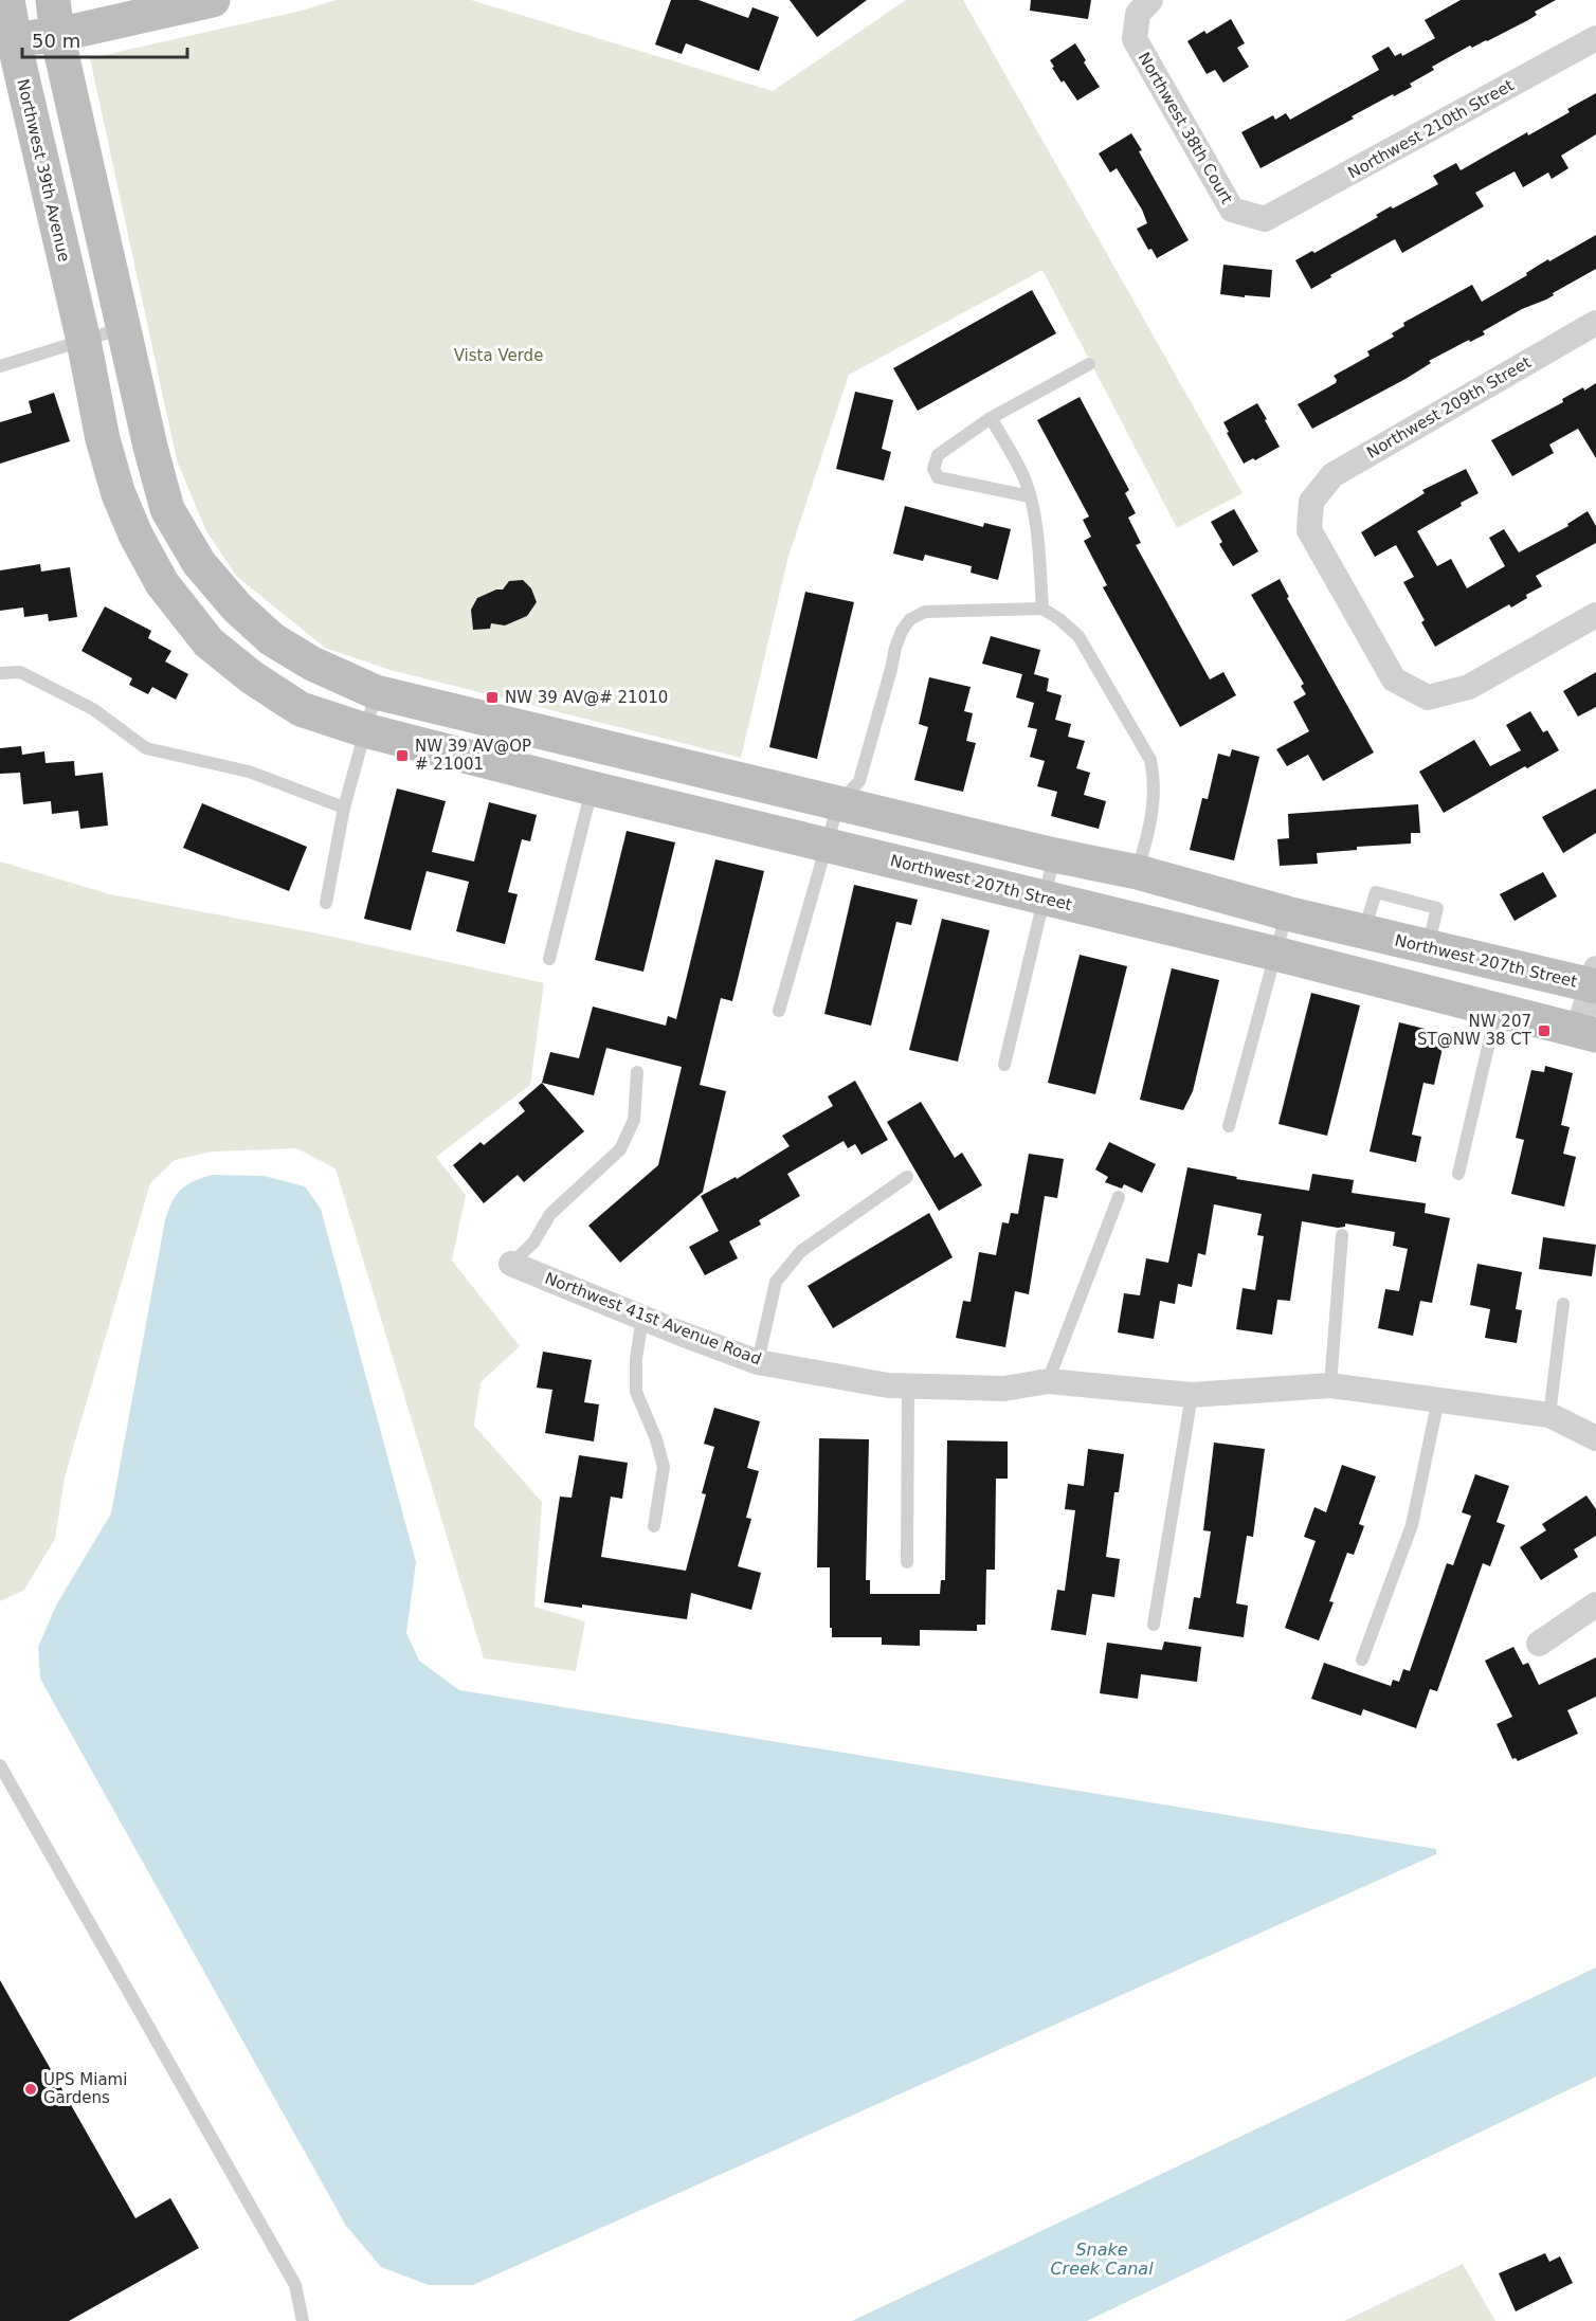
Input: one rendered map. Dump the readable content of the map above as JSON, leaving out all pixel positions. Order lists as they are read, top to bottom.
{
  "streets": {
    "street": [
      "Northwest 38th Court",
      "Northwest 210th Street",
      "Northwest 39th Avenue",
      "Northwest 209th Street",
      "Northwest 207th Street",
      "Northwest 41st Avenue Road"
    ]
  },
  "crossings": [
    ["Northwest 38th Court", "Northwest 210th Street"],
    ["Northwest 39th Avenue", "Northwest 207th Street"]
  ],
  "water": ["Snake Creek Canal"],
  "parks": ["Vista Verde"],
  "places": {
    "transit": ["NW 39 AV@# 21010", "NW 39 AV@OP # 21001", "NW 207 ST@NW 38 CT"],
    "other": ["UPS Miami Gardens"]
  },
  "scale_bar": "50 m"
}
